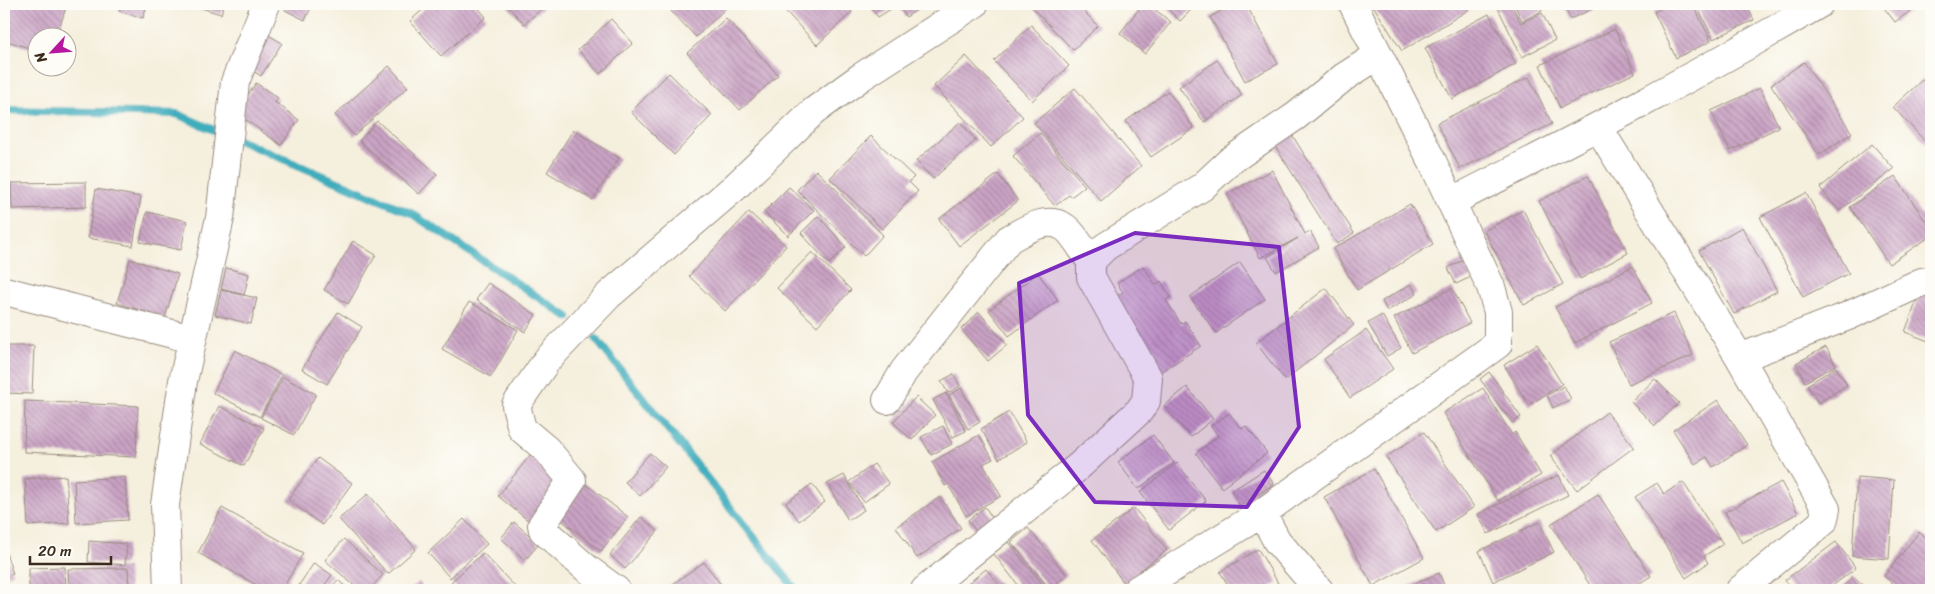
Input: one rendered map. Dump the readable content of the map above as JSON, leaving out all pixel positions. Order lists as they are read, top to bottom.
{
  "scale_bar": "20 m",
  "north": "bottom left"
}
